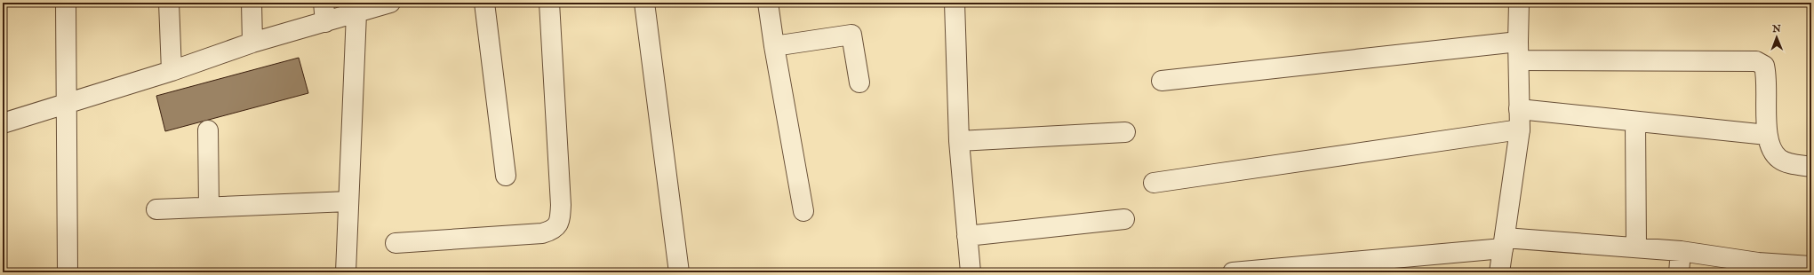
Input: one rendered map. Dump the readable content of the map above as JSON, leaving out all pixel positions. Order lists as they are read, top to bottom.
{
  "north": "top"
}
